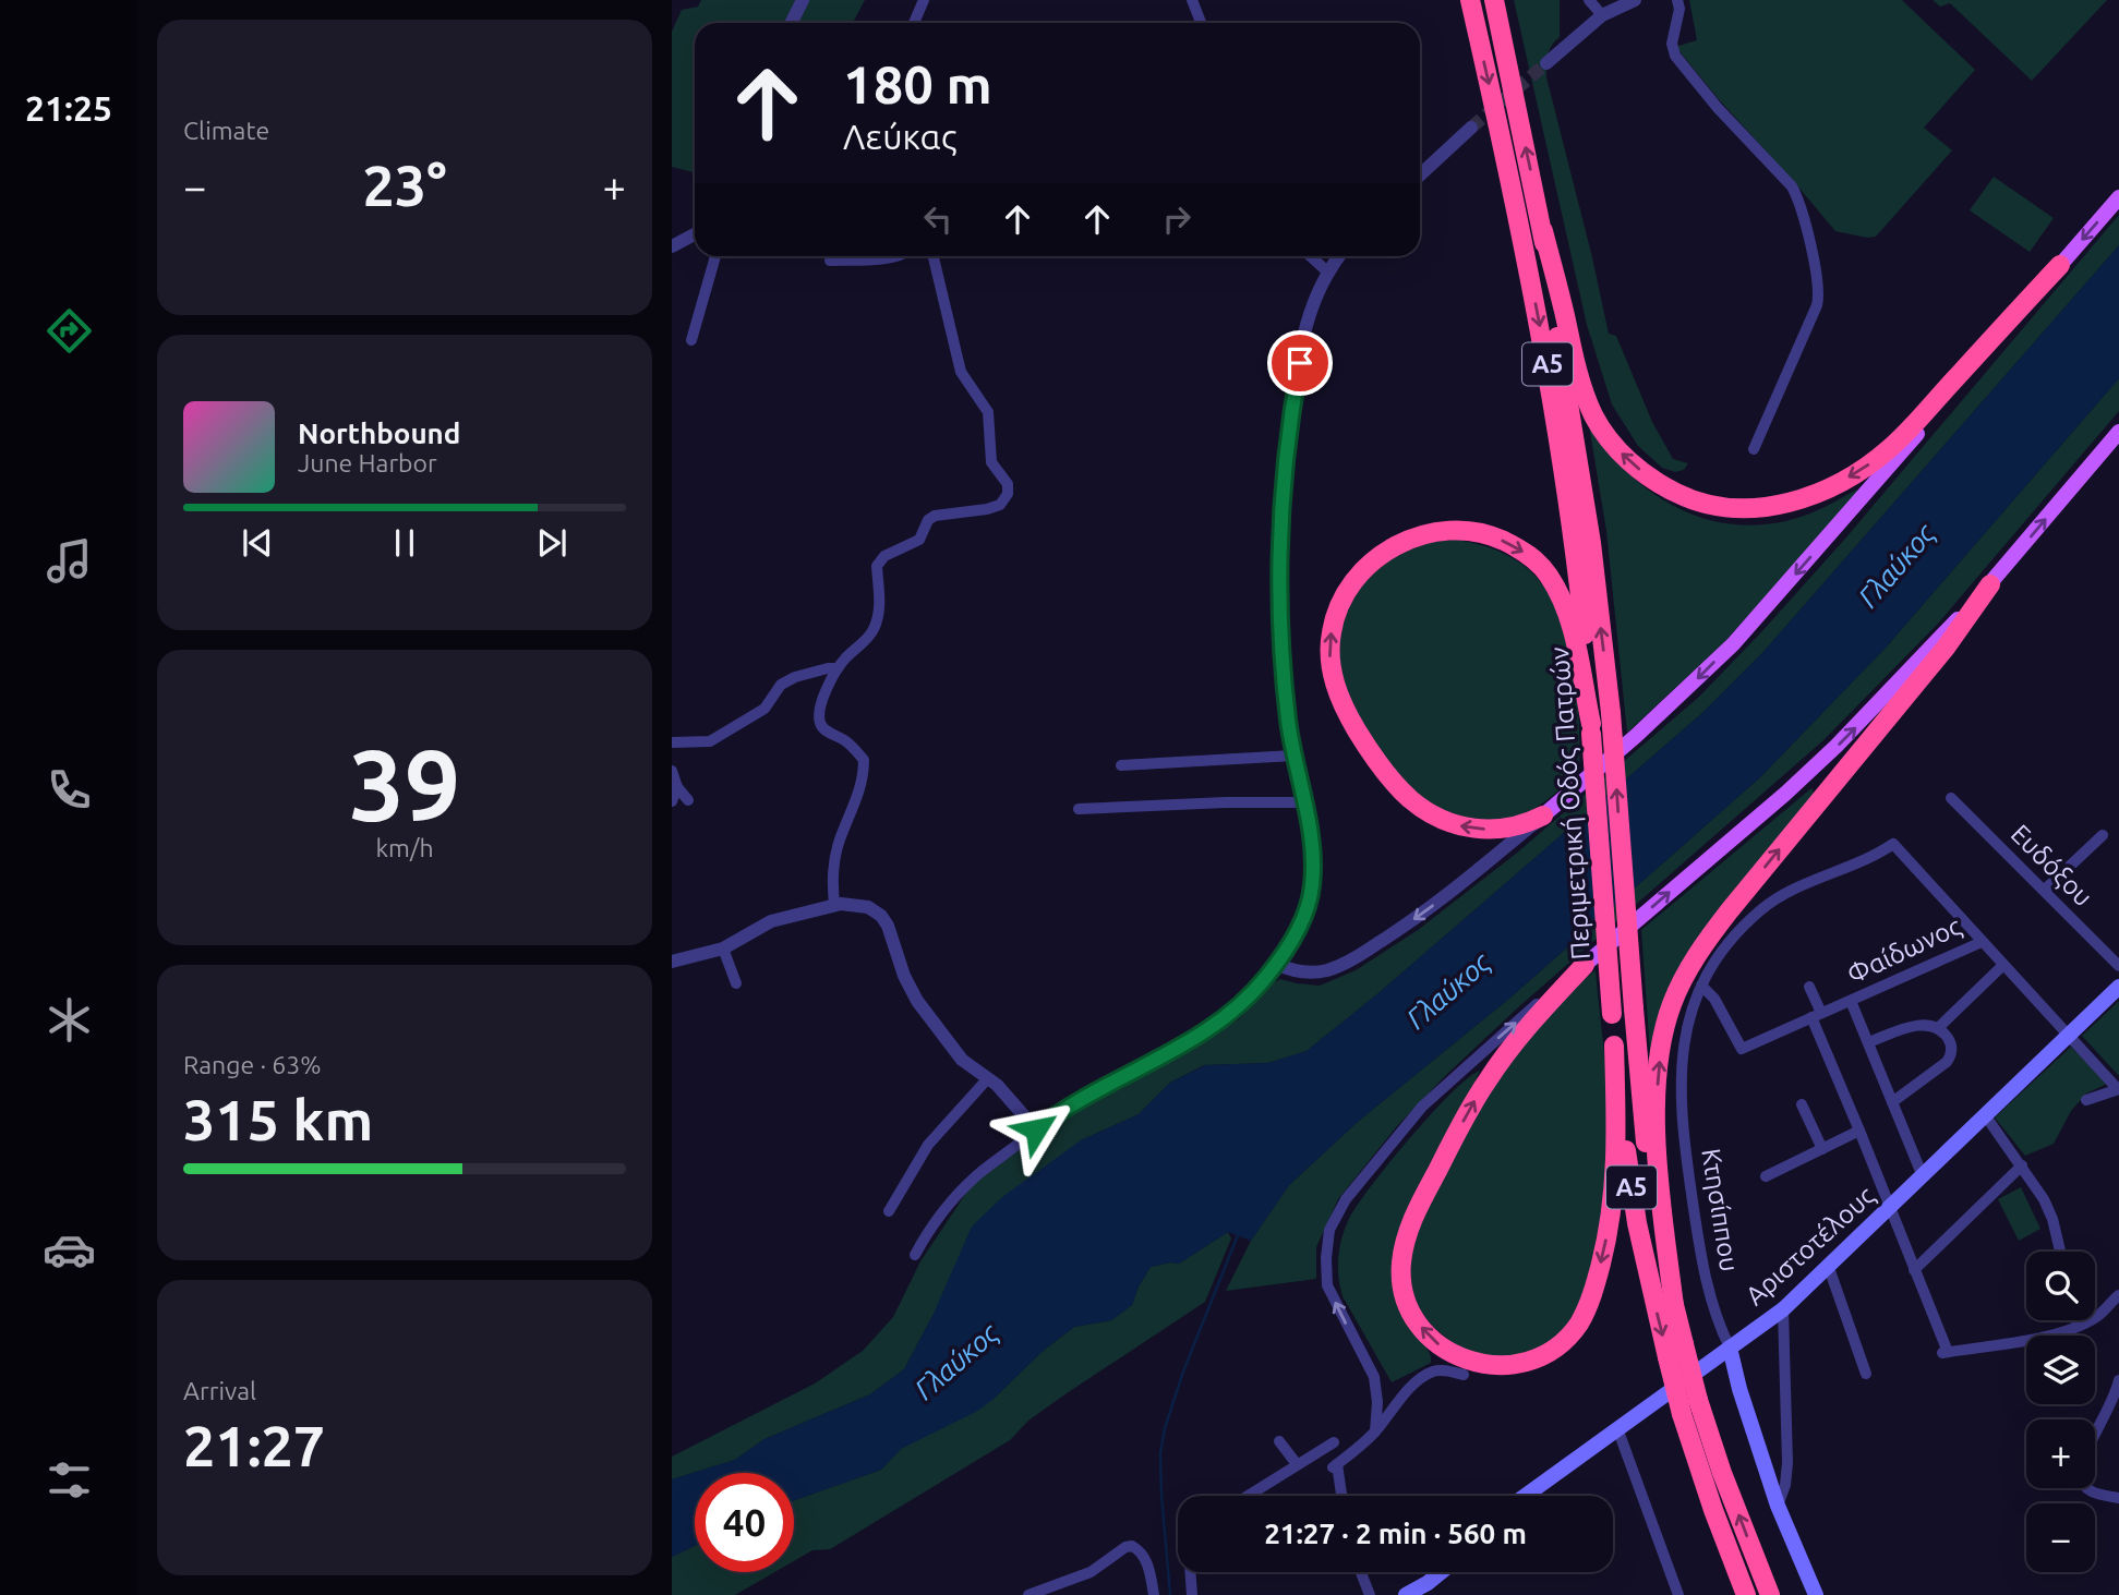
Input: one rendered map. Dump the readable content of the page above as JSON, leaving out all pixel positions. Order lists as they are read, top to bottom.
{
  "streets": {
    "highway": ["Α5", "Περιμετρική Οδός Πατρών"],
    "main road": ["Κτησίππου", "Αριστοτέλους"],
    "street": ["Ευδόξου", "Φαίδωνος"]
  },
  "crossings": [
    ["Φαίδωνος", "Κτησίππου"],
    ["Κτησίππου", "Αριστοτέλους"]
  ],
  "water": ["Γλαύκος"],
  "page": {
    "tabs": "21:25",
    "tile": [
      "Climate",
      ["39", "km/h"],
      ["Range · 63%", "315 km"],
      ["Arrival", "21:27"]
    ],
    "turn": ["180 m", "Λεύκας"],
    "heat": ["−", "23°", "+"],
    "song": ["Northbound", "June Harbor"],
    "map_buttons": ["+", "−"],
    "limit": "40",
    "trip": "21:27 · 2 min · 560 m"
  }
}
